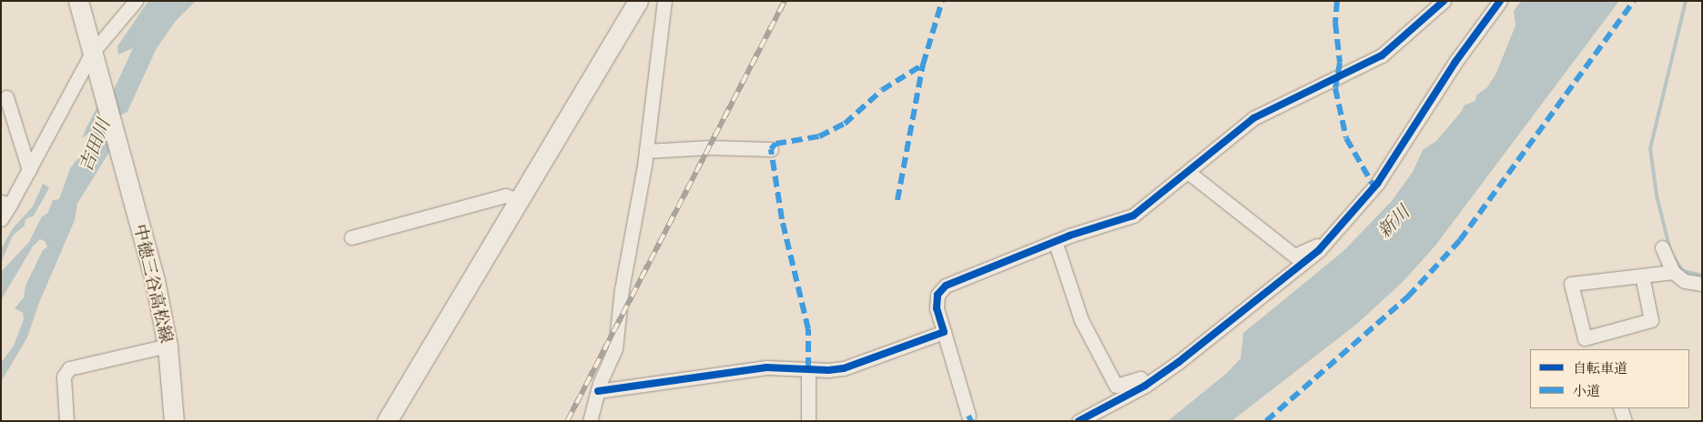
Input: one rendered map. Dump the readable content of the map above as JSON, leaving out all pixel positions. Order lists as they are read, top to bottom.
{
  "streets": {
    "street": ["中徳三谷高松線"]
  },
  "water": ["吉田川", "新川"],
  "legend": ["自転車道", "小道"]
}
